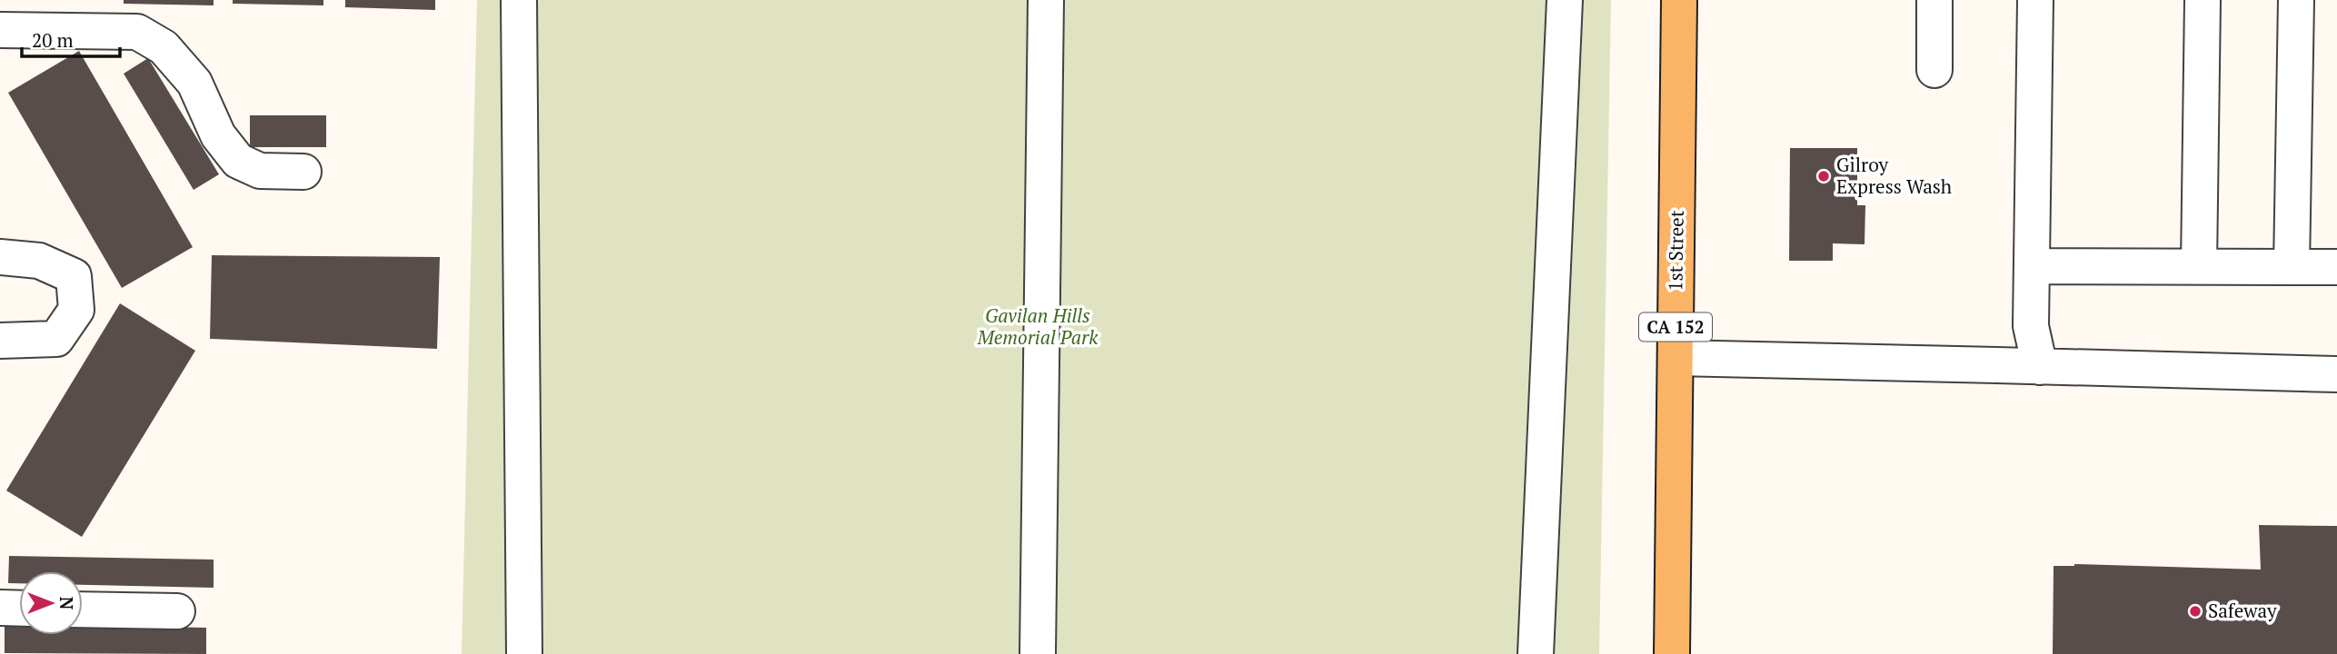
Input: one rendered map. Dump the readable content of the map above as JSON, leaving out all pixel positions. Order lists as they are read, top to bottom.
{
  "streets": {
    "main road": ["1st Street", "CA 152"]
  },
  "parks": ["Gavilan Hills Memorial Park"],
  "places": ["Gilroy Express Wash", "Safeway"],
  "scale_bar": "20 m",
  "north": "right"
}
